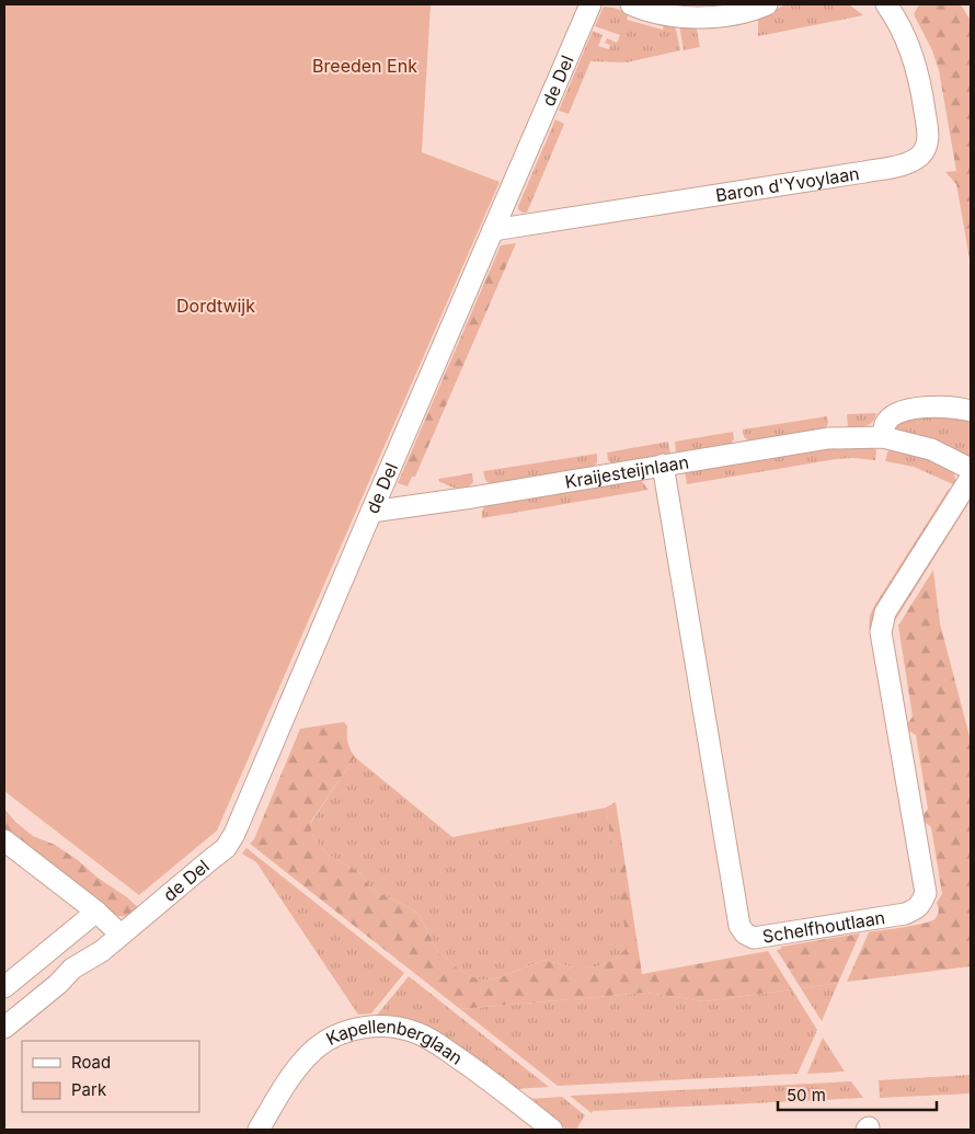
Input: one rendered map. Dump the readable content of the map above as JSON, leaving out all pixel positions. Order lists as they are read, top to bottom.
{
  "streets": {
    "street": [
      "de Del",
      "Baron d'Yvoylaan",
      "Kraijesteijnlaan",
      "Schelfhoutlaan",
      "Kapellenberglaan"
    ]
  },
  "crossings": [
    ["de Del", "Baron d'Yvoylaan"],
    ["de Del", "Kraijesteijnlaan"],
    ["Kraijesteijnlaan", "Schelfhoutlaan"]
  ],
  "parks": ["Breeden Enk", "Dordtwijk"],
  "legend": ["Road", "Park"],
  "scale_bar": "50 m"
}
